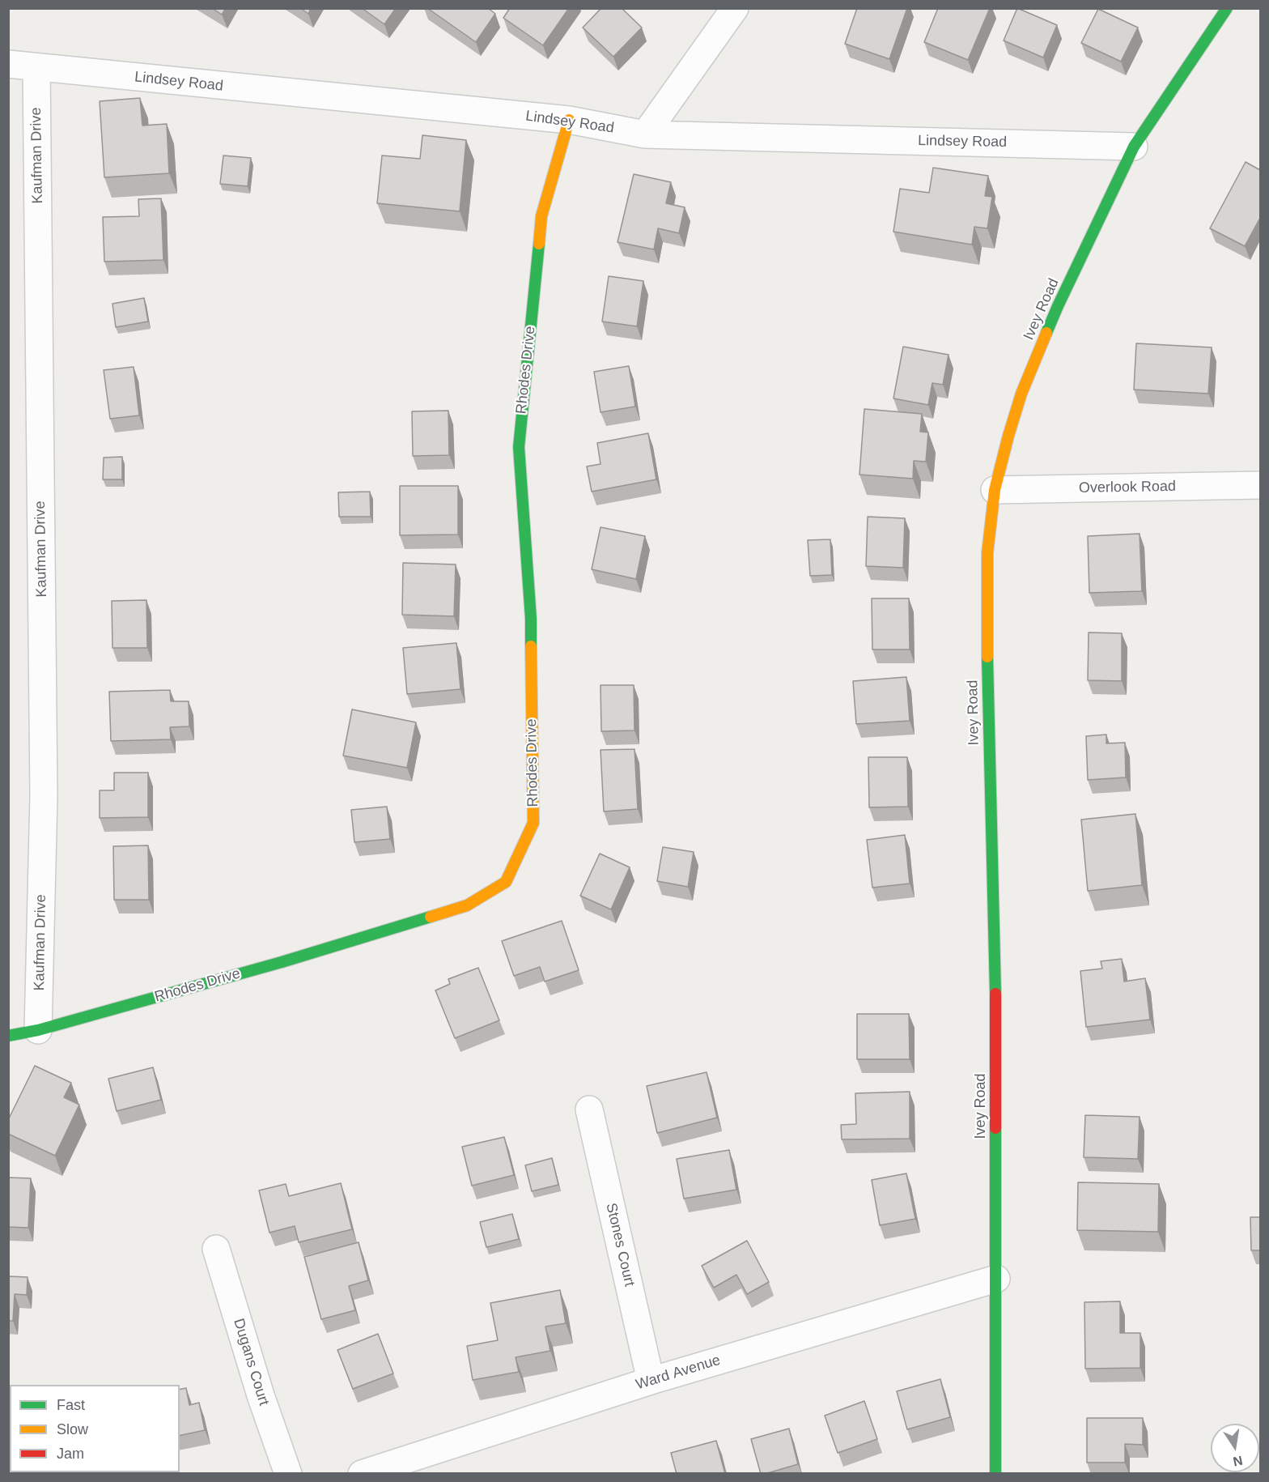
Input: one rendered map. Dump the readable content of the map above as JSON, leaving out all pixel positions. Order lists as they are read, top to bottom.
{
  "streets": {
    "street": [
      "Lindsey Road",
      "Kaufman Drive",
      "Ivey Road",
      "Rhodes Drive",
      "Overlook Road",
      "Stones Court",
      "Dugans Court",
      "Ward Avenue"
    ]
  },
  "crossings": [
    ["Lindsey Road", "Kaufman Drive"],
    ["Lindsey Road", "Ivey Road"],
    ["Lindsey Road", "Rhodes Drive"],
    ["Kaufman Drive", "Rhodes Drive"],
    ["Ivey Road", "Overlook Road"],
    ["Ivey Road", "Ward Avenue"],
    ["Stones Court", "Ward Avenue"]
  ],
  "legend": ["Fast", "Slow", "Jam"],
  "north": "bottom"
}
